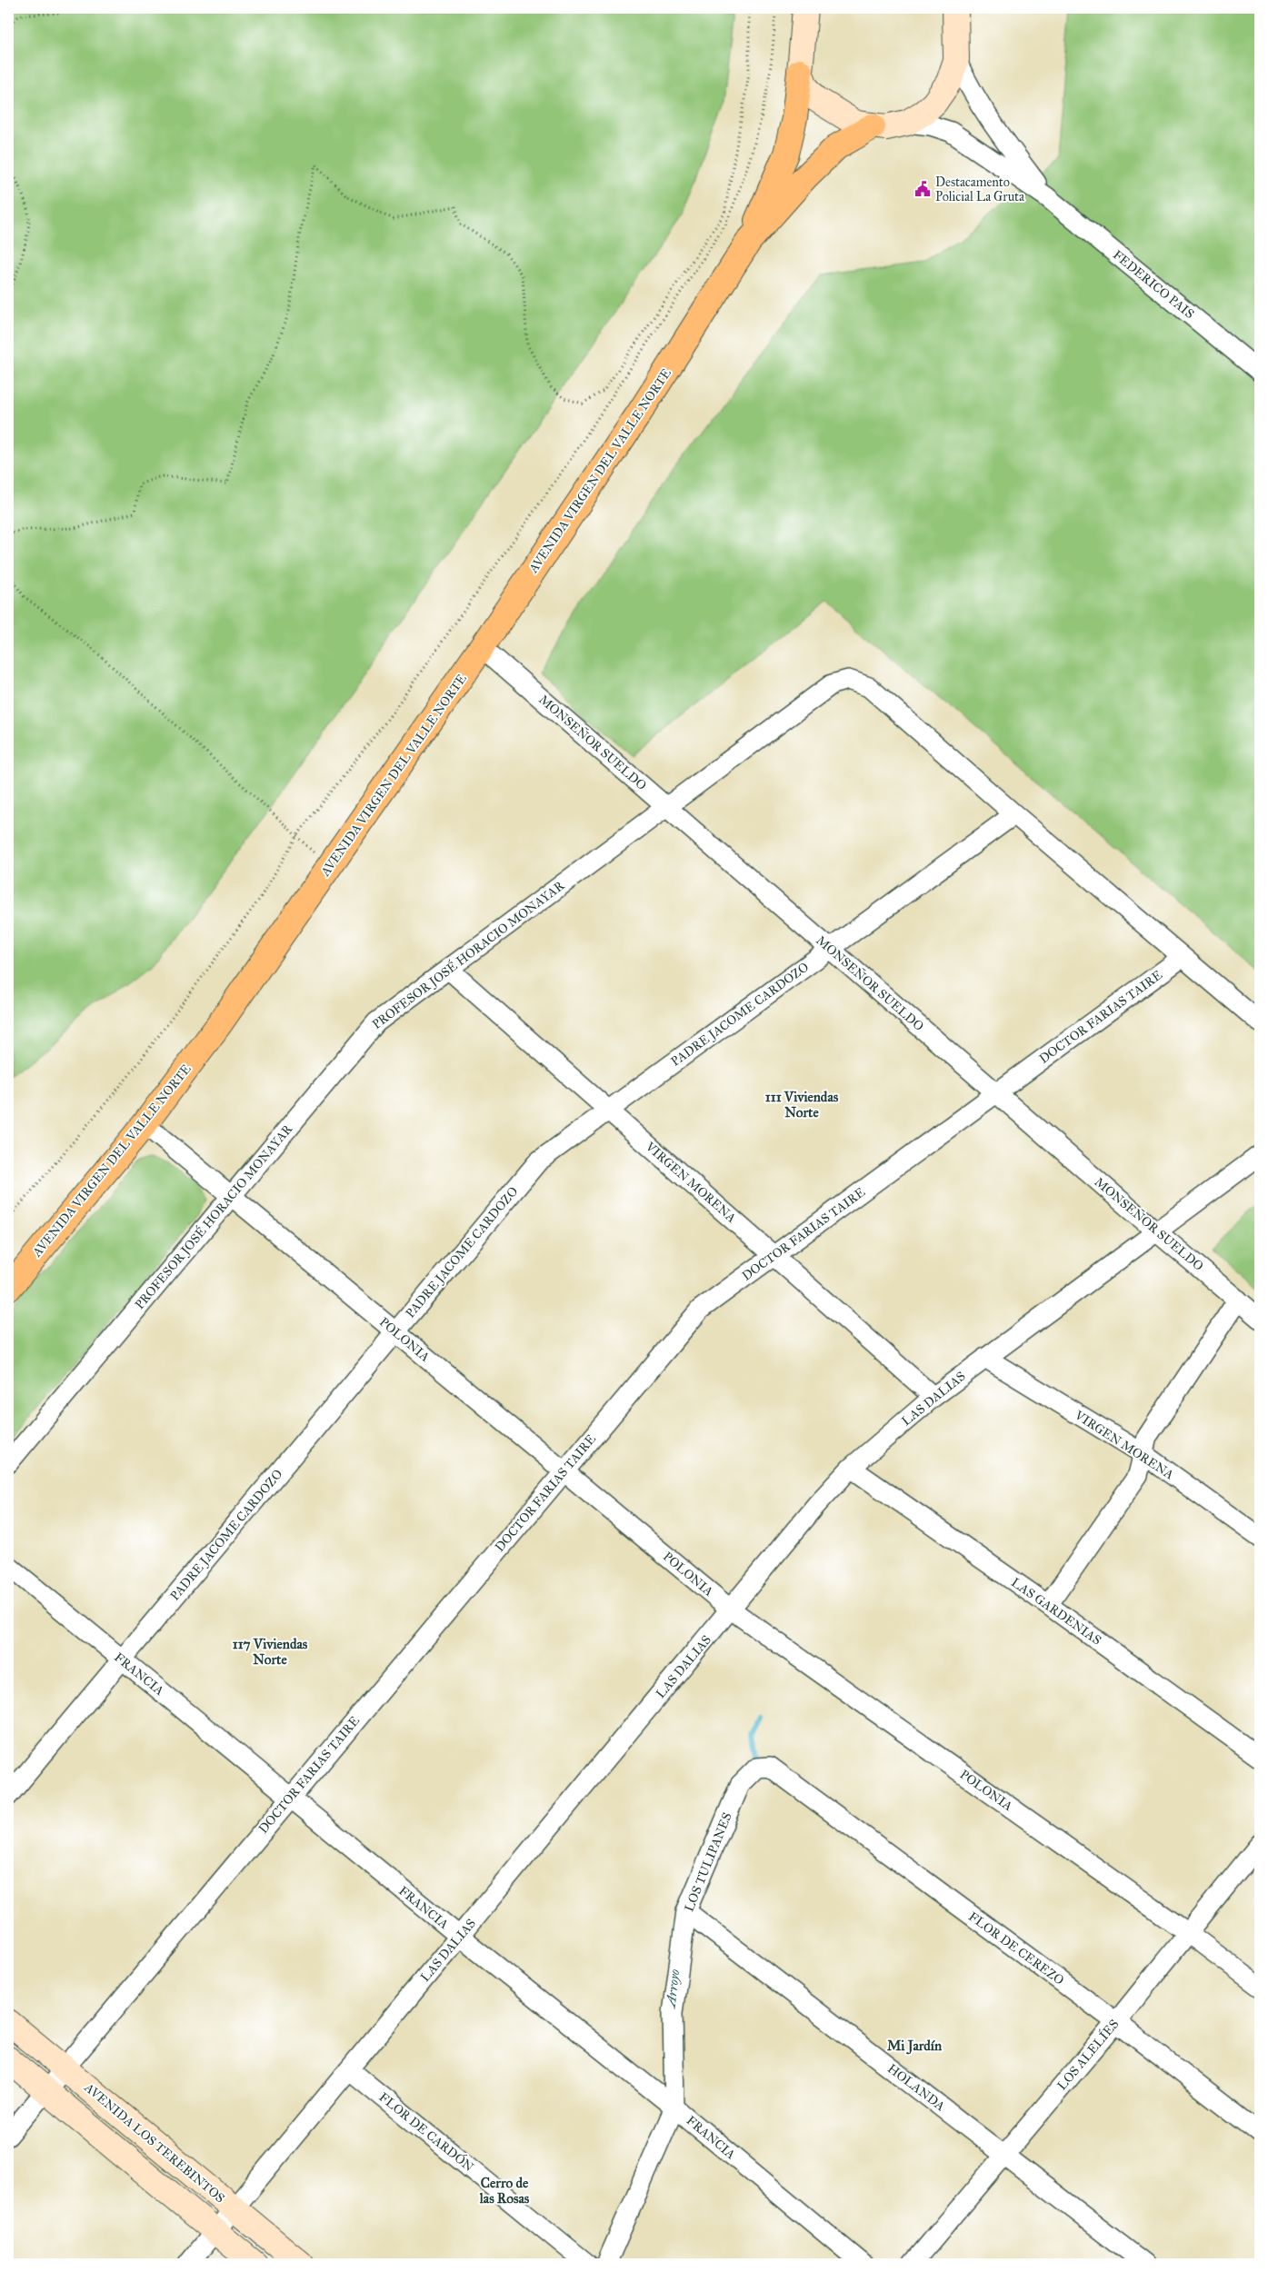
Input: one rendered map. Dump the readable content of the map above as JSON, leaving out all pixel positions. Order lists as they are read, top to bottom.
{
  "streets": {
    "main road": ["AVENIDA VIRGEN DEL VALLE NORTE", "AVENIDA LOS TEREBINTOS"],
    "street": [
      "FEDERICO PAIS",
      "MONSEÑOR SUELDO",
      "PROFESOR JOSÉ HORACIO MONAYAR",
      "PADRE JACOME CARDOZO",
      "DOCTOR FARIAS TAIRE",
      "VIRGEN MORENA",
      "POLONIA",
      "LAS DALIAS",
      "LAS GARDENIAS",
      "FRANCIA",
      "LOS TULIPANES",
      "FLOR DE CEREZO",
      "LOS ALELÍES",
      "HOLANDA",
      "FLOR DE CARDÓN"
    ]
  },
  "crossings": [
    ["AVENIDA VIRGEN DEL VALLE NORTE", "MONSEÑOR SUELDO"],
    ["AVENIDA VIRGEN DEL VALLE NORTE", "POLONIA"],
    ["MONSEÑOR SUELDO", "PROFESOR JOSÉ HORACIO MONAYAR"],
    ["MONSEÑOR SUELDO", "PADRE JACOME CARDOZO"],
    ["MONSEÑOR SUELDO", "DOCTOR FARIAS TAIRE"],
    ["MONSEÑOR SUELDO", "LAS DALIAS"],
    ["PROFESOR JOSÉ HORACIO MONAYAR", "PADRE JACOME CARDOZO"],
    ["PROFESOR JOSÉ HORACIO MONAYAR", "VIRGEN MORENA"],
    ["PROFESOR JOSÉ HORACIO MONAYAR", "POLONIA"],
    ["PADRE JACOME CARDOZO", "VIRGEN MORENA"],
    ["PADRE JACOME CARDOZO", "POLONIA"],
    ["PADRE JACOME CARDOZO", "FRANCIA"],
    ["DOCTOR FARIAS TAIRE", "VIRGEN MORENA"],
    ["DOCTOR FARIAS TAIRE", "POLONIA"],
    ["DOCTOR FARIAS TAIRE", "FRANCIA"],
    ["DOCTOR FARIAS TAIRE", "AVENIDA LOS TEREBINTOS"],
    ["VIRGEN MORENA", "LAS DALIAS"],
    ["POLONIA", "LAS DALIAS"],
    ["POLONIA", "LOS ALELÍES"],
    ["LAS DALIAS", "LAS GARDENIAS"],
    ["LAS DALIAS", "FRANCIA"],
    ["LAS DALIAS", "FLOR DE CARDÓN"],
    ["LAS DALIAS", "AVENIDA LOS TEREBINTOS"],
    ["FRANCIA", "LOS TULIPANES"],
    ["LOS TULIPANES", "FLOR DE CEREZO"],
    ["LOS TULIPANES", "HOLANDA"],
    ["FLOR DE CEREZO", "LOS ALELÍES"],
    ["LOS ALELÍES", "HOLANDA"]
  ],
  "districts": [
    "111 Viviendas Norte",
    "117 Viviendas Norte",
    "Mi Jardín",
    "Cerro de las Rosas"
  ],
  "water": ["Arroyo"],
  "places": {
    "public building": ["Destacamento Policial La Gruta"]
  }
}
